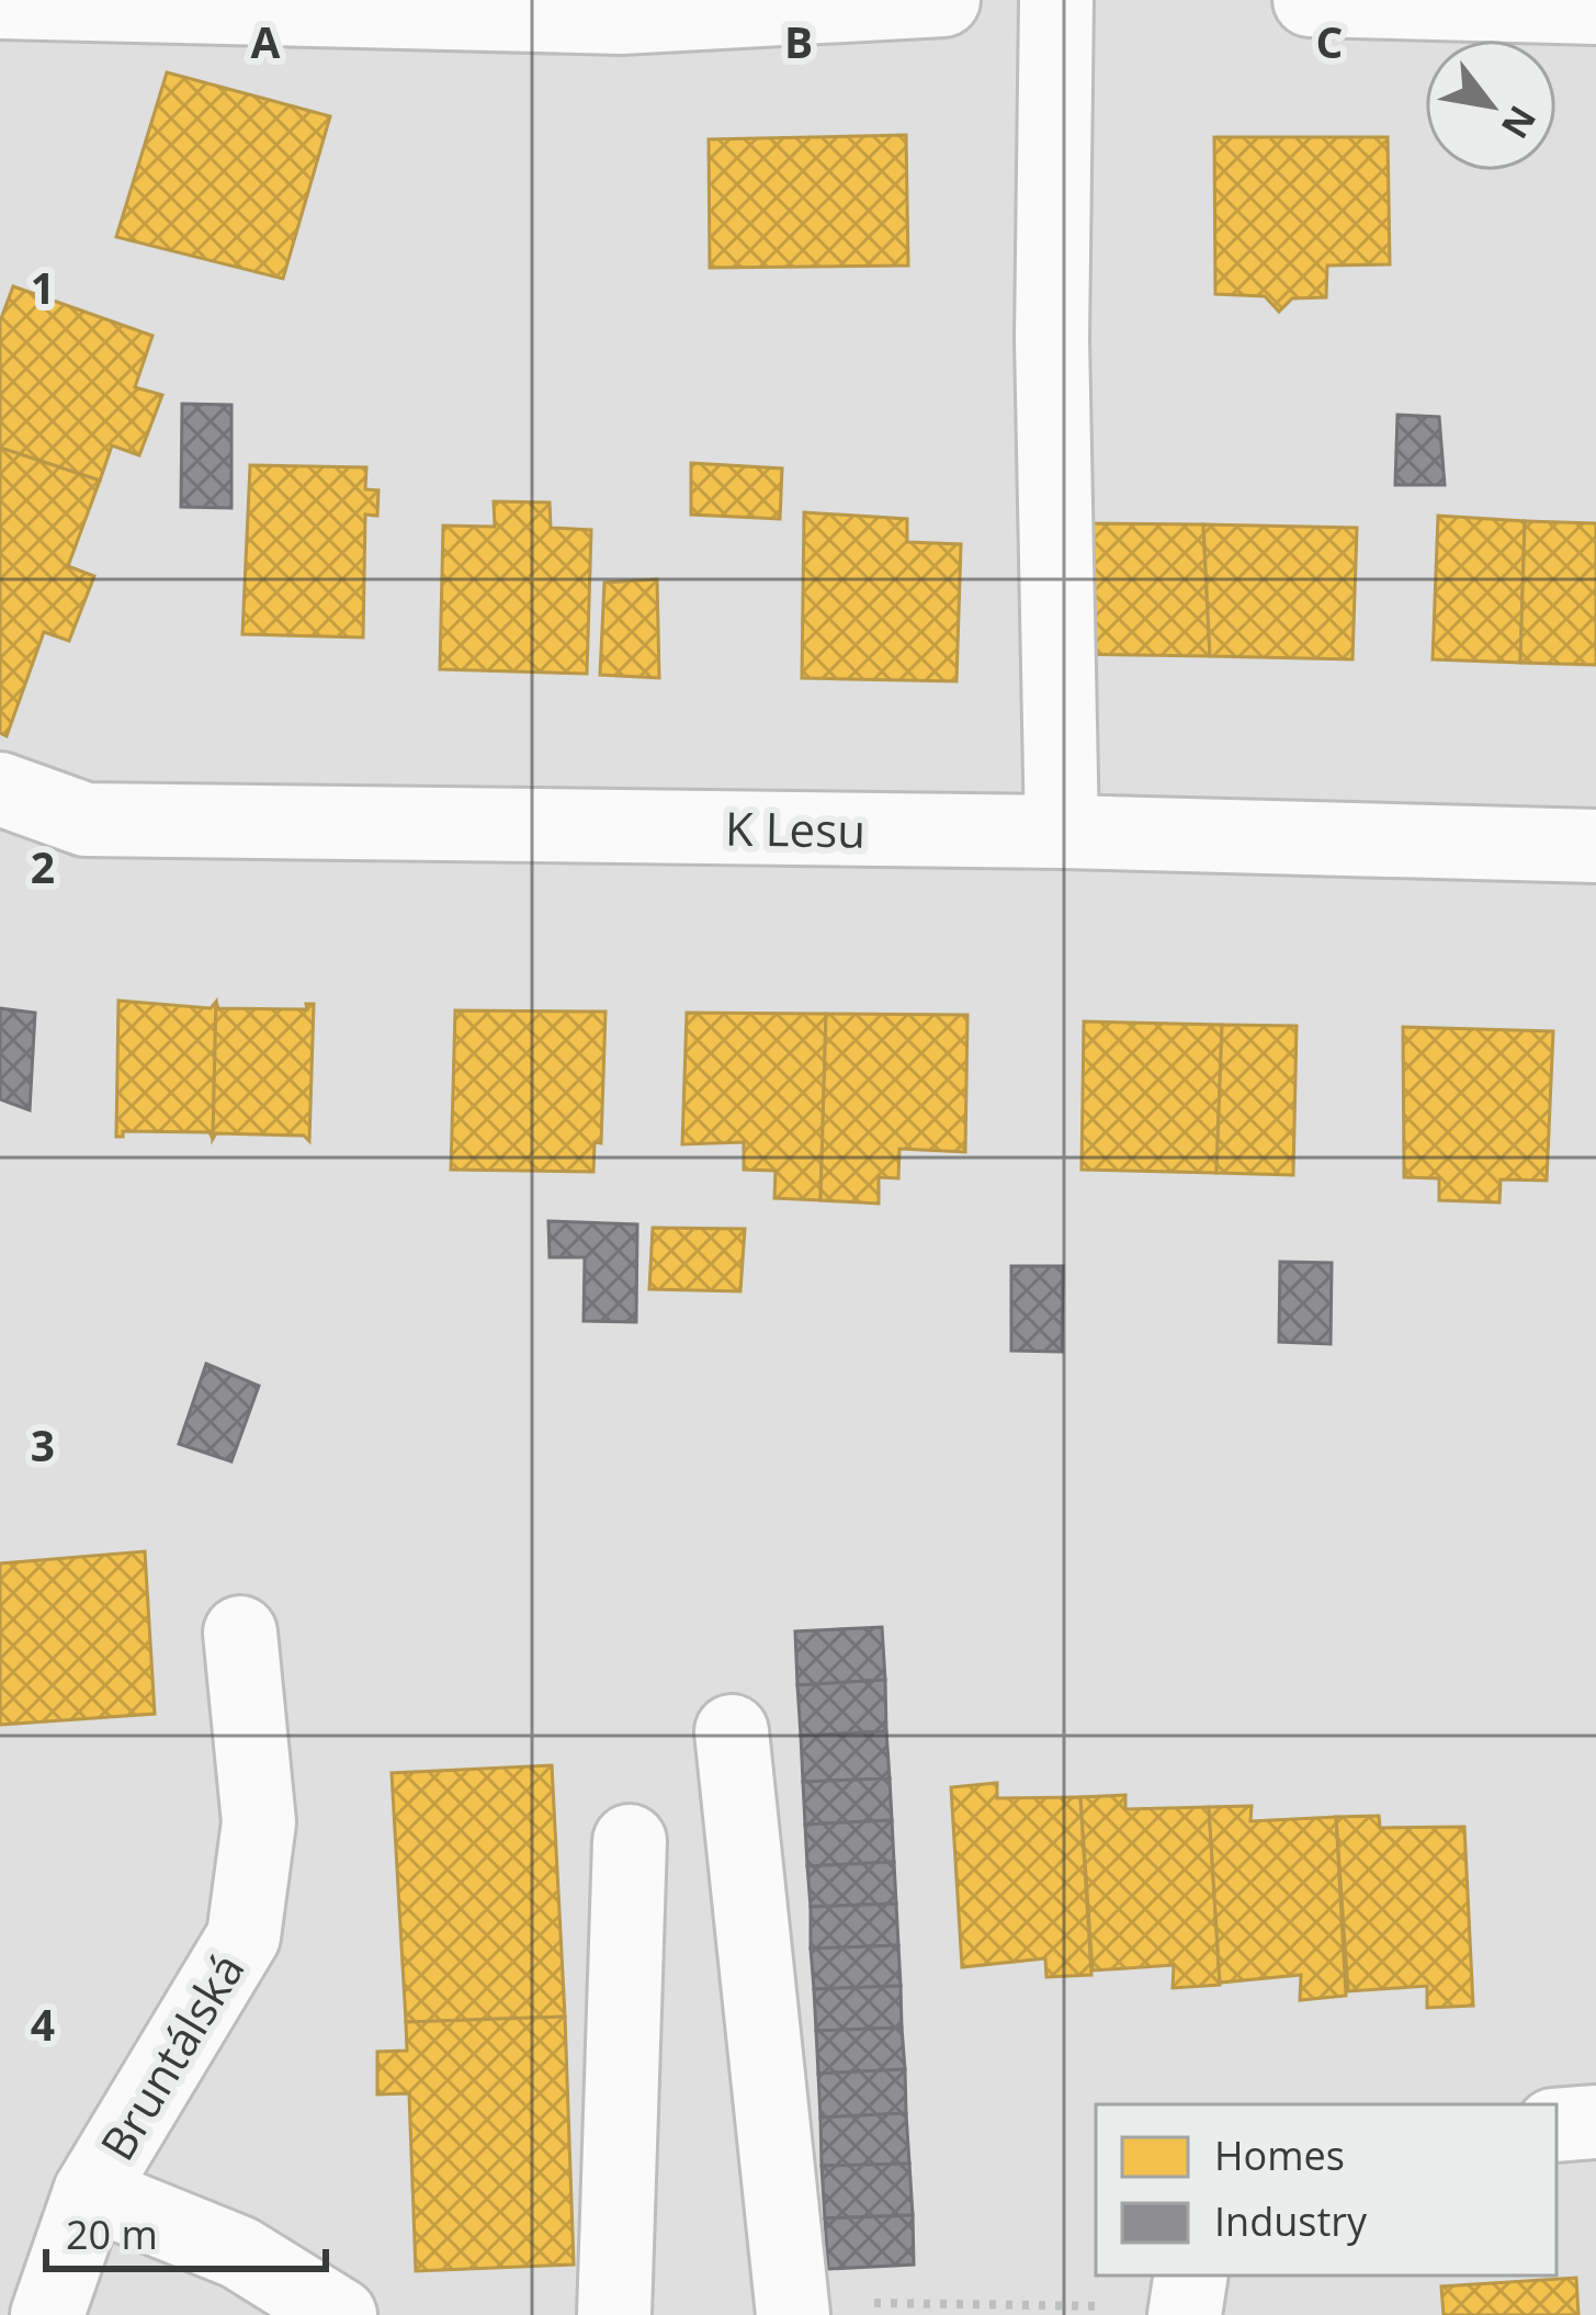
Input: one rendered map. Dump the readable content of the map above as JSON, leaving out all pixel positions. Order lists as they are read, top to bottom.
{
  "streets": {
    "street": ["K Lesu", "Bruntálská"]
  },
  "legend": ["Homes", "Industry"],
  "scale_bar": "20 m",
  "north": "bottom right",
  "grid": {
    "columns": ["A", "B", "C"],
    "rows": [
      "1",
      "2",
      "3",
      "4"
    ]
  }
}
